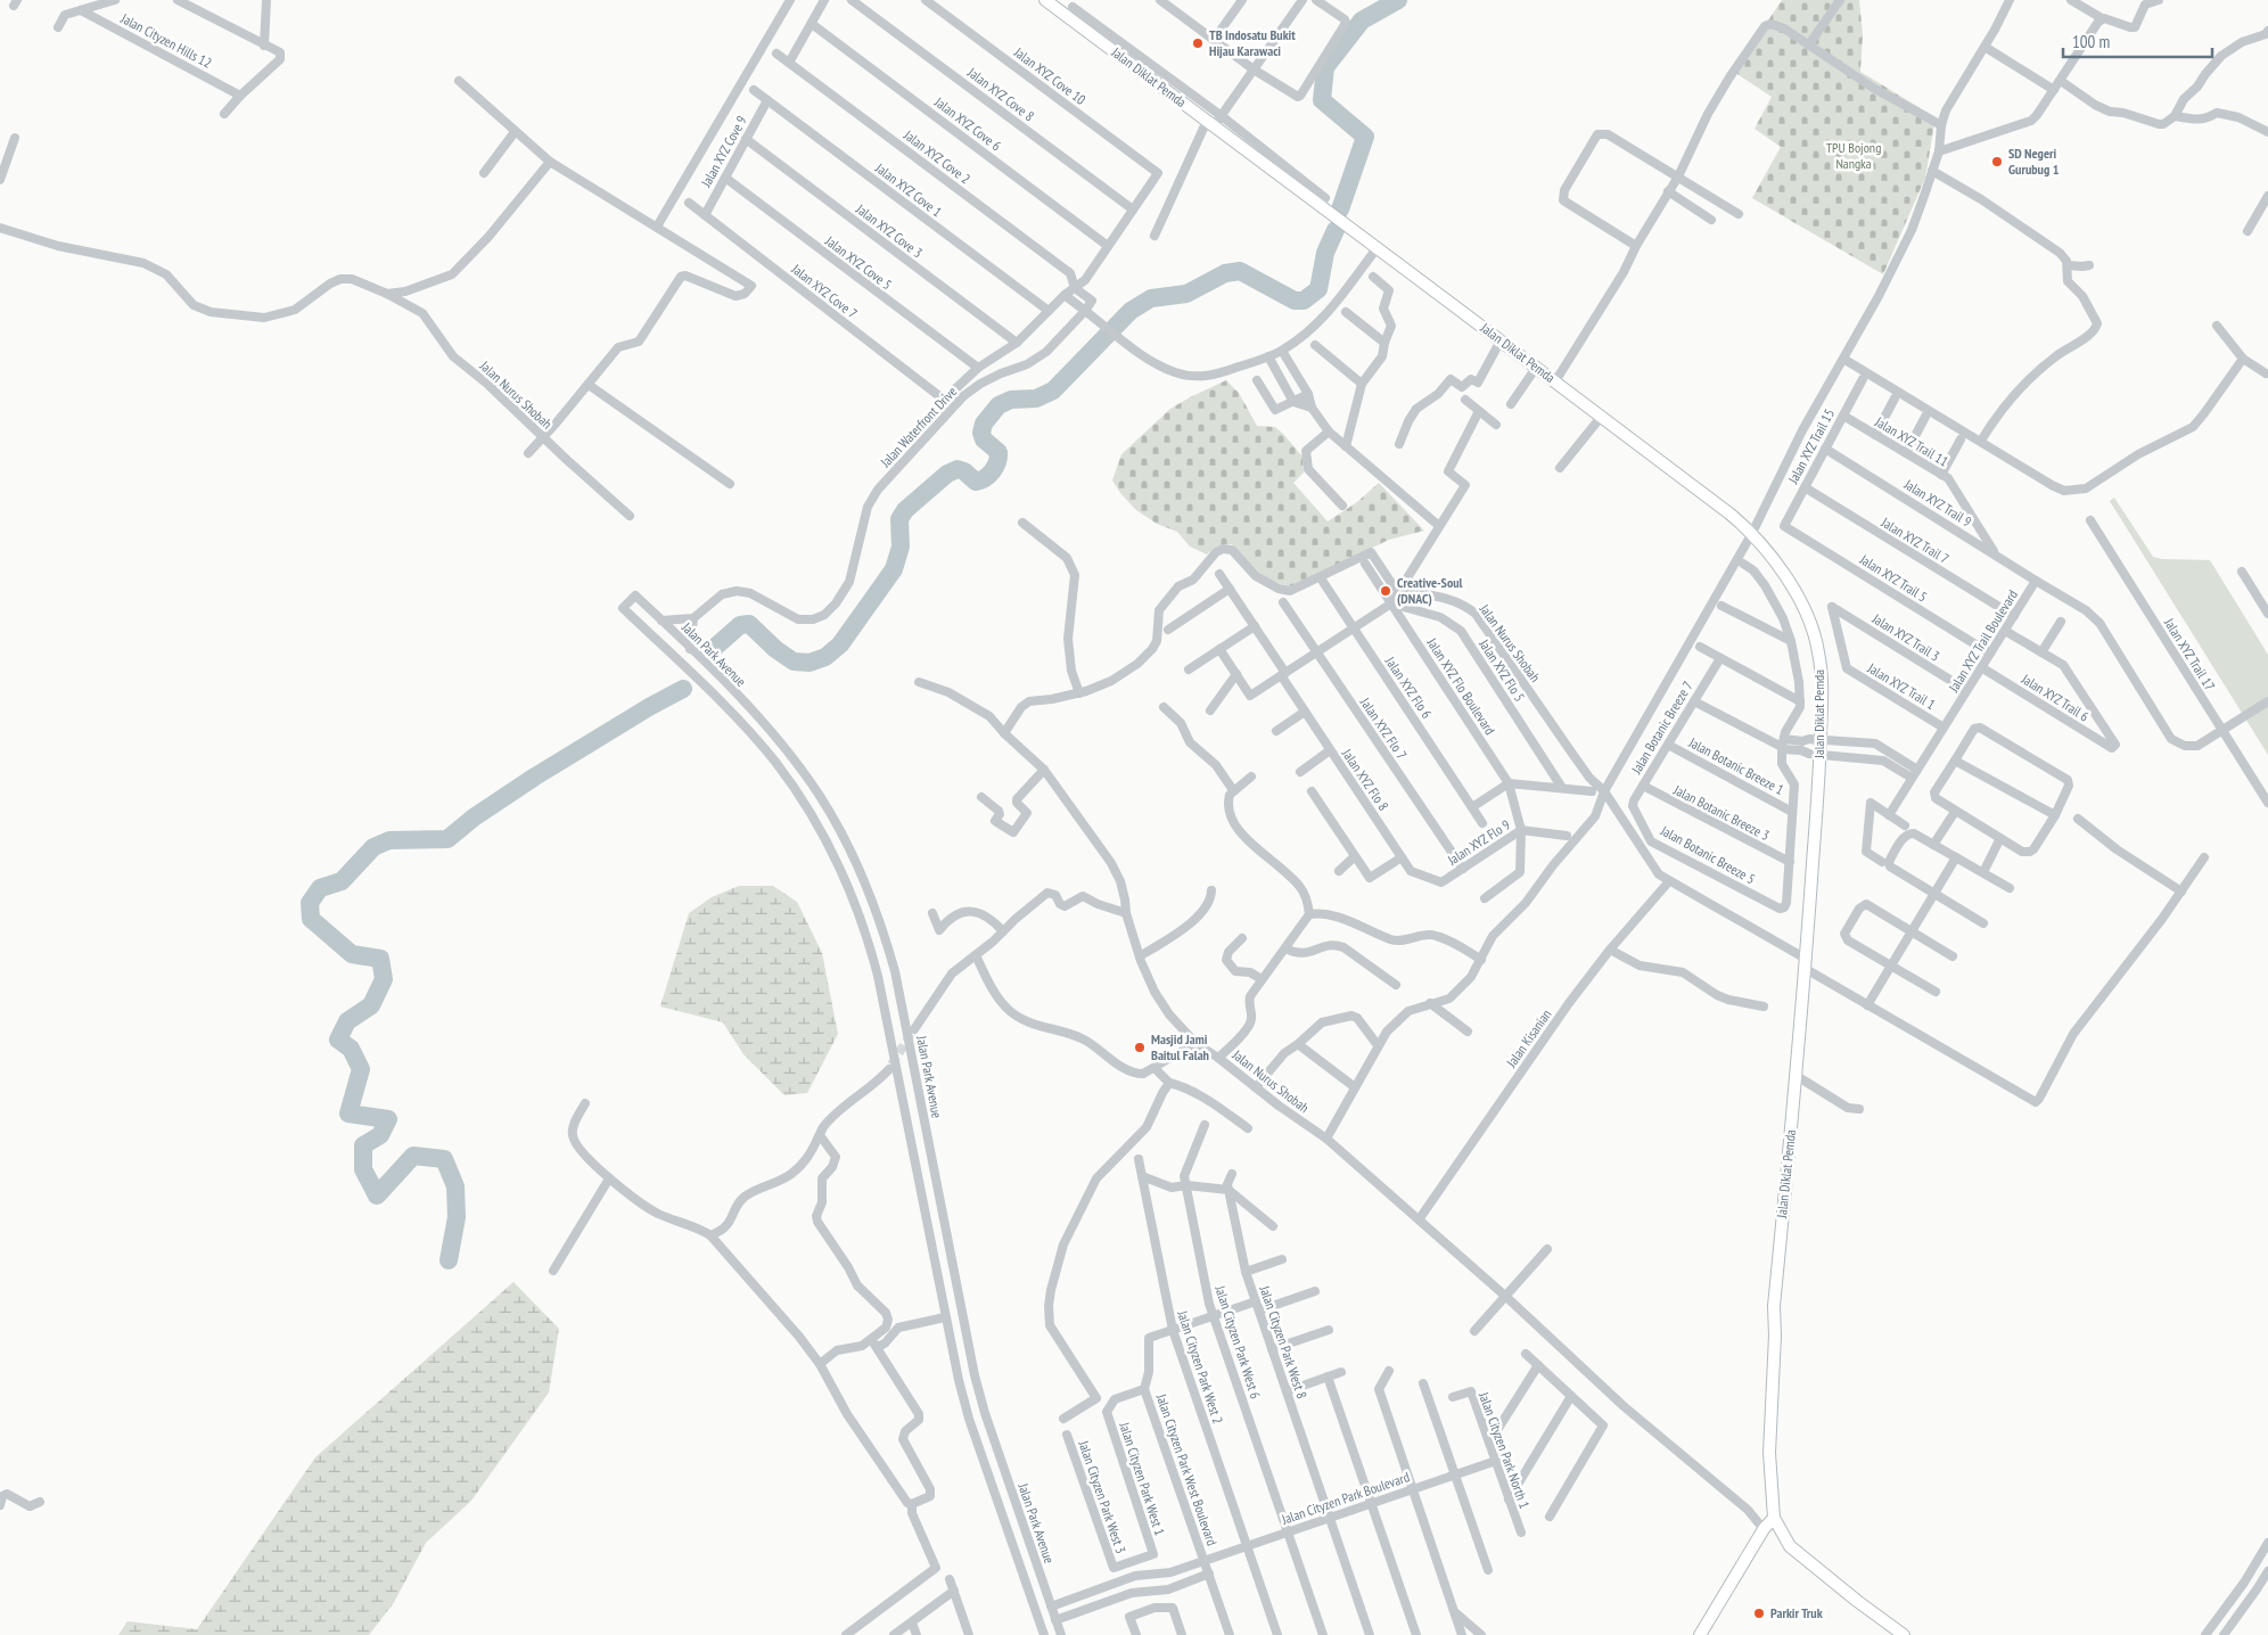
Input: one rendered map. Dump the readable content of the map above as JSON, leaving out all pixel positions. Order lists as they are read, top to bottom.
{
  "streets": {
    "street": [
      "Jalan Cityzen Hills 12",
      "Jalan XYZ Cove 10",
      "Jalan Diklat Pemda",
      "Jalan XYZ Cove 8",
      "Jalan XYZ Cove 6",
      "Jalan XYZ Cove 9",
      "Jalan XYZ Cove 2",
      "Jalan XYZ Cove 1",
      "Jalan XYZ Cove 3",
      "Jalan XYZ Cove 5",
      "Jalan XYZ Cove 7",
      "Jalan Nurus Shobah",
      "Jalan Waterfront Drive",
      "Jalan XYZ Trail 11",
      "Jalan XYZ Trail 15",
      "Jalan XYZ Trail 9",
      "Jalan XYZ Trail 7",
      "Jalan XYZ Trail 5",
      "Jalan XYZ Trail 3",
      "Jalan XYZ Trail Boulevard",
      "Jalan Park Avenue",
      "Jalan XYZ Trail 17",
      "Jalan XYZ Flo 5",
      "Jalan XYZ Flo Boulevard",
      "Jalan XYZ Trail 1",
      "Jalan XYZ Flo 6",
      "Jalan XYZ Trail 6",
      "Jalan Botanic Breeze 7",
      "Jalan XYZ Flo 7",
      "Jalan Botanic Breeze 1",
      "Jalan XYZ Flo 8",
      "Jalan Botanic Breeze 3",
      "Jalan XYZ Flo 9",
      "Jalan Botanic Breeze 5",
      "Jalan Kisanian",
      "Jalan Cityzen Park West 6",
      "Jalan Cityzen Park West 8",
      "Jalan Cityzen Park West 2",
      "Jalan Cityzen Park North 1",
      "Jalan Cityzen Park West Boulevard",
      "Jalan Cityzen Park West 1",
      "Jalan Cityzen Park West 3",
      "Jalan Cityzen Park Boulevard"
    ]
  },
  "crossings": [
    ["Jalan XYZ Cove 10", "Jalan XYZ Cove 8"],
    ["Jalan Diklat Pemda", "Jalan Nurus Shobah"],
    ["Jalan XYZ Cove 9", "Jalan XYZ Cove 1"],
    ["Jalan XYZ Cove 9", "Jalan XYZ Cove 3"],
    ["Jalan XYZ Cove 9", "Jalan XYZ Cove 5"],
    ["Jalan XYZ Cove 9", "Jalan XYZ Cove 7"],
    ["Jalan XYZ Cove 2", "Jalan Waterfront Drive"],
    ["Jalan XYZ Cove 5", "Jalan XYZ Cove 7"],
    ["Jalan Nurus Shobah", "Jalan Kisanian"],
    ["Jalan XYZ Trail 11", "Jalan XYZ Trail 15"],
    ["Jalan XYZ Trail 11", "Jalan XYZ Trail 9"],
    ["Jalan XYZ Trail 15", "Jalan XYZ Trail 9"],
    ["Jalan XYZ Trail 15", "Jalan XYZ Trail 7"],
    ["Jalan XYZ Trail 15", "Jalan XYZ Trail 5"],
    ["Jalan XYZ Trail 9", "Jalan XYZ Trail Boulevard"],
    ["Jalan XYZ Trail 7", "Jalan XYZ Trail Boulevard"],
    ["Jalan XYZ Trail 5", "Jalan XYZ Trail Boulevard"],
    ["Jalan XYZ Trail 3", "Jalan XYZ Trail Boulevard"],
    ["Jalan XYZ Trail 3", "Jalan XYZ Trail 1"],
    ["Jalan XYZ Trail Boulevard", "Jalan XYZ Trail 17"],
    ["Jalan XYZ Trail Boulevard", "Jalan XYZ Trail 1"],
    ["Jalan XYZ Trail Boulevard", "Jalan XYZ Trail 6"],
    ["Jalan Park Avenue", "Jalan Cityzen Park Boulevard"],
    ["Jalan XYZ Flo 5", "Jalan XYZ Flo Boulevard"],
    ["Jalan XYZ Flo Boulevard", "Jalan XYZ Flo 9"],
    ["Jalan Botanic Breeze 7", "Jalan Botanic Breeze 1"],
    ["Jalan Botanic Breeze 7", "Jalan Botanic Breeze 3"],
    ["Jalan Botanic Breeze 7", "Jalan Botanic Breeze 5"],
    ["Jalan XYZ Flo 7", "Jalan XYZ Flo 9"],
    ["Jalan XYZ Flo 8", "Jalan XYZ Flo 9"],
    ["Jalan Botanic Breeze 3", "Jalan Botanic Breeze 5"],
    ["Jalan Cityzen Park West 6", "Jalan Cityzen Park Boulevard"],
    ["Jalan Cityzen Park West 8", "Jalan Cityzen Park Boulevard"],
    ["Jalan Cityzen Park West 2", "Jalan Cityzen Park Boulevard"],
    ["Jalan Cityzen Park North 1", "Jalan Cityzen Park Boulevard"],
    ["Jalan Cityzen Park West Boulevard", "Jalan Cityzen Park West 1"],
    ["Jalan Cityzen Park West Boulevard", "Jalan Cityzen Park Boulevard"],
    ["Jalan Cityzen Park West 1", "Jalan Cityzen Park West 3"]
  ],
  "parks": ["TPU Bojong Nangka"],
  "places": [
    "TB Indosatu Bukit Hijau Karawaci",
    "SD Negeri Gurubug 1",
    "Creative-Soul (DNAC)",
    "Masjid Jami Baitul Falah",
    "Parkir Truk"
  ],
  "scale_bar": "100 m"
}
